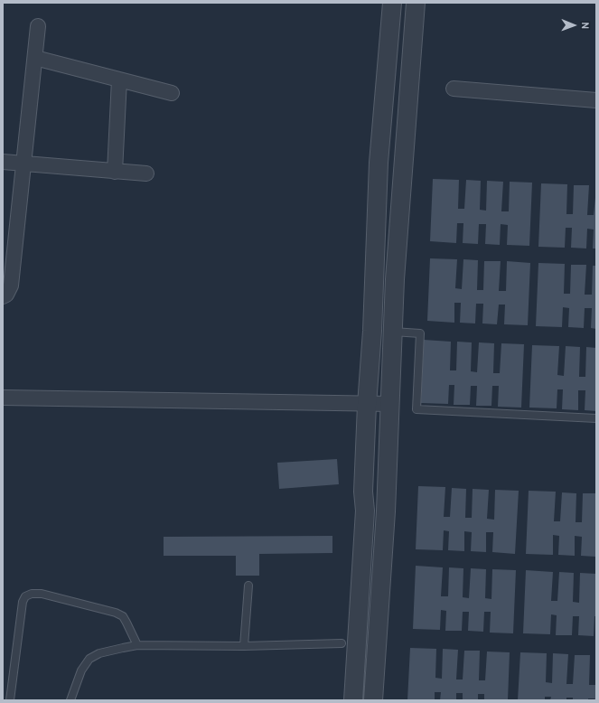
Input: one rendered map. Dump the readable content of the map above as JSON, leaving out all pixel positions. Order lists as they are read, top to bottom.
{
  "north": "right"
}
